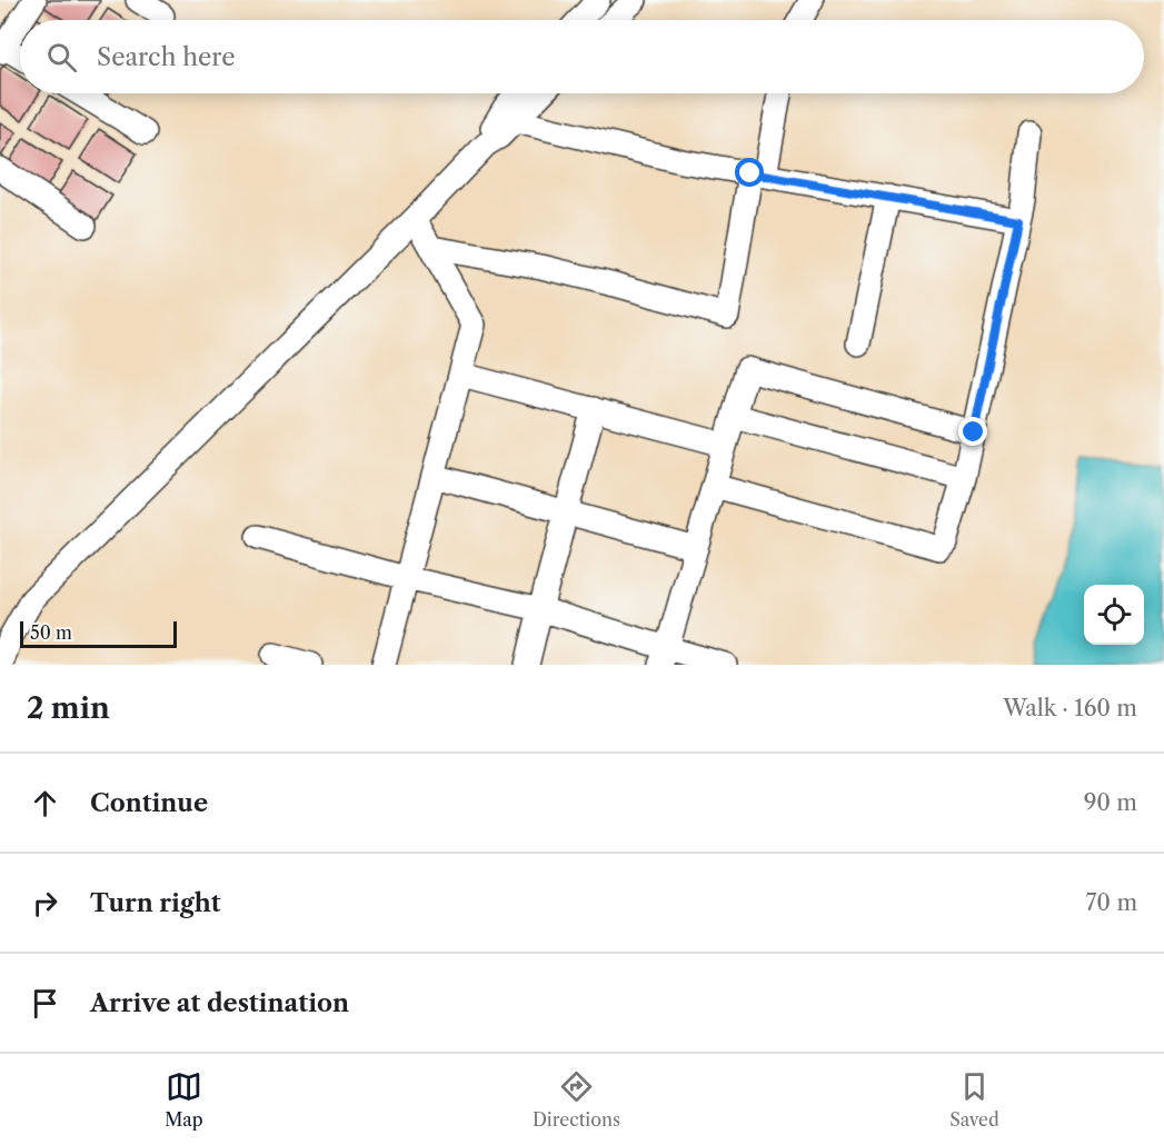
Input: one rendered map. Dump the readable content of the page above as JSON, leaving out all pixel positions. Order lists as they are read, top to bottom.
{
  "scale_bar": "50 m",
  "page": {
    "search": "Search here",
    "scale": "50 m",
    "heading": ["2 min", "Walk · 160 m"],
    "list": [
      ["Continue", "90 m"],
      ["Turn right", "70 m"],
      "Arrive at destination"
    ],
    "nav": ["Map", "Directions", "Saved"]
  }
}
